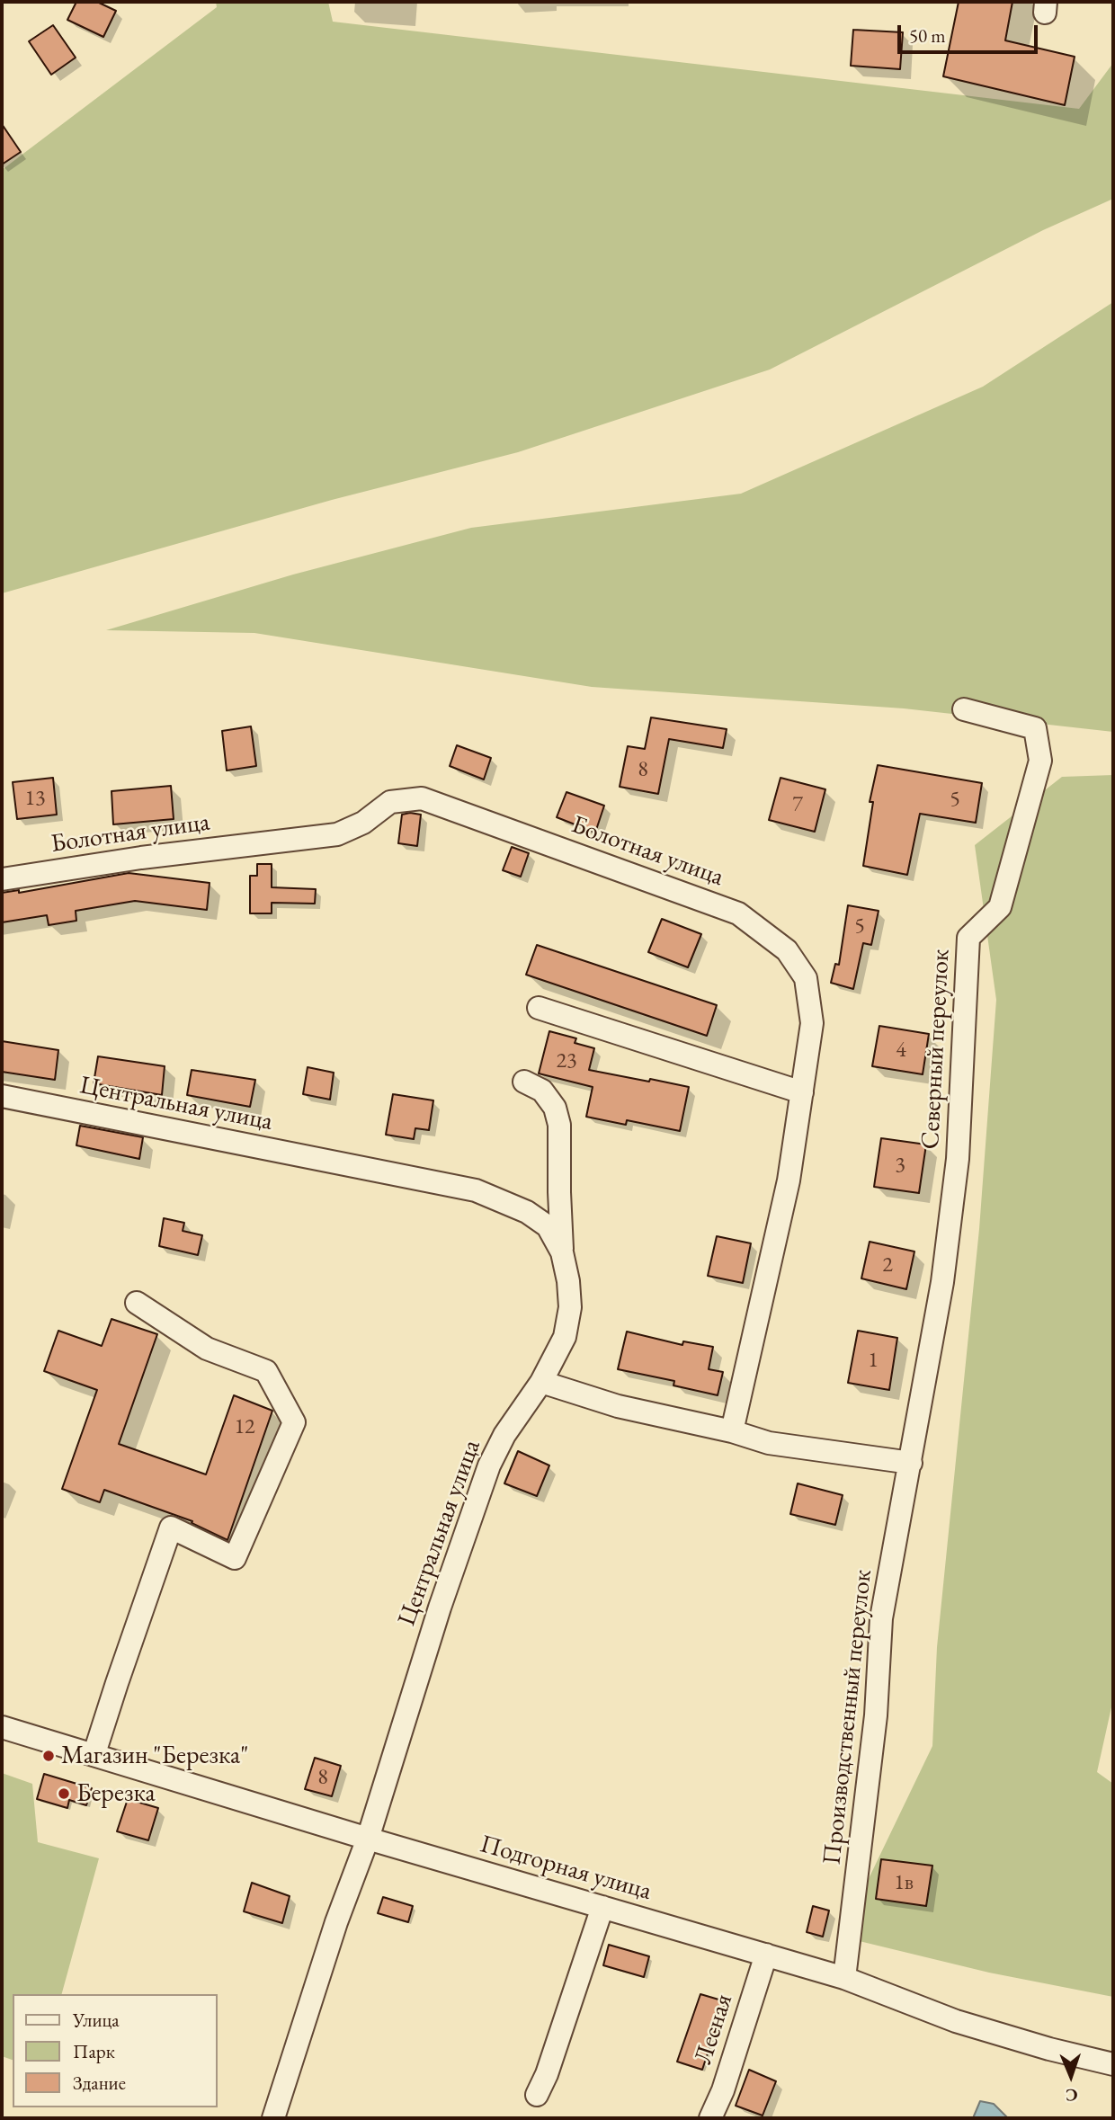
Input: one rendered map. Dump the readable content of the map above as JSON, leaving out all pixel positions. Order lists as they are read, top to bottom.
{
  "streets": {
    "street": [
      "Болотная улица",
      "Северный переулок",
      "Центральная улица",
      "Производственный переулок",
      "Подгорная улица",
      "Лесная"
    ]
  },
  "crossings": [
    ["Северный переулок", "Производственный переулок"],
    ["Центральная улица", "Подгорная улица"],
    ["Производственный переулок", "Подгорная улица"],
    ["Подгорная улица", "Лесная"]
  ],
  "places": ["Магазин \"Березка\"", "Березка"],
  "house_numbers": [
    "8",
    "13",
    "5",
    "7",
    "5",
    "4",
    "23",
    "3",
    "2",
    "1",
    "12",
    "8",
    "1в"
  ],
  "legend": ["Улица", "Парк", "Здание"],
  "scale_bar": "50 m",
  "north": "bottom"
}
